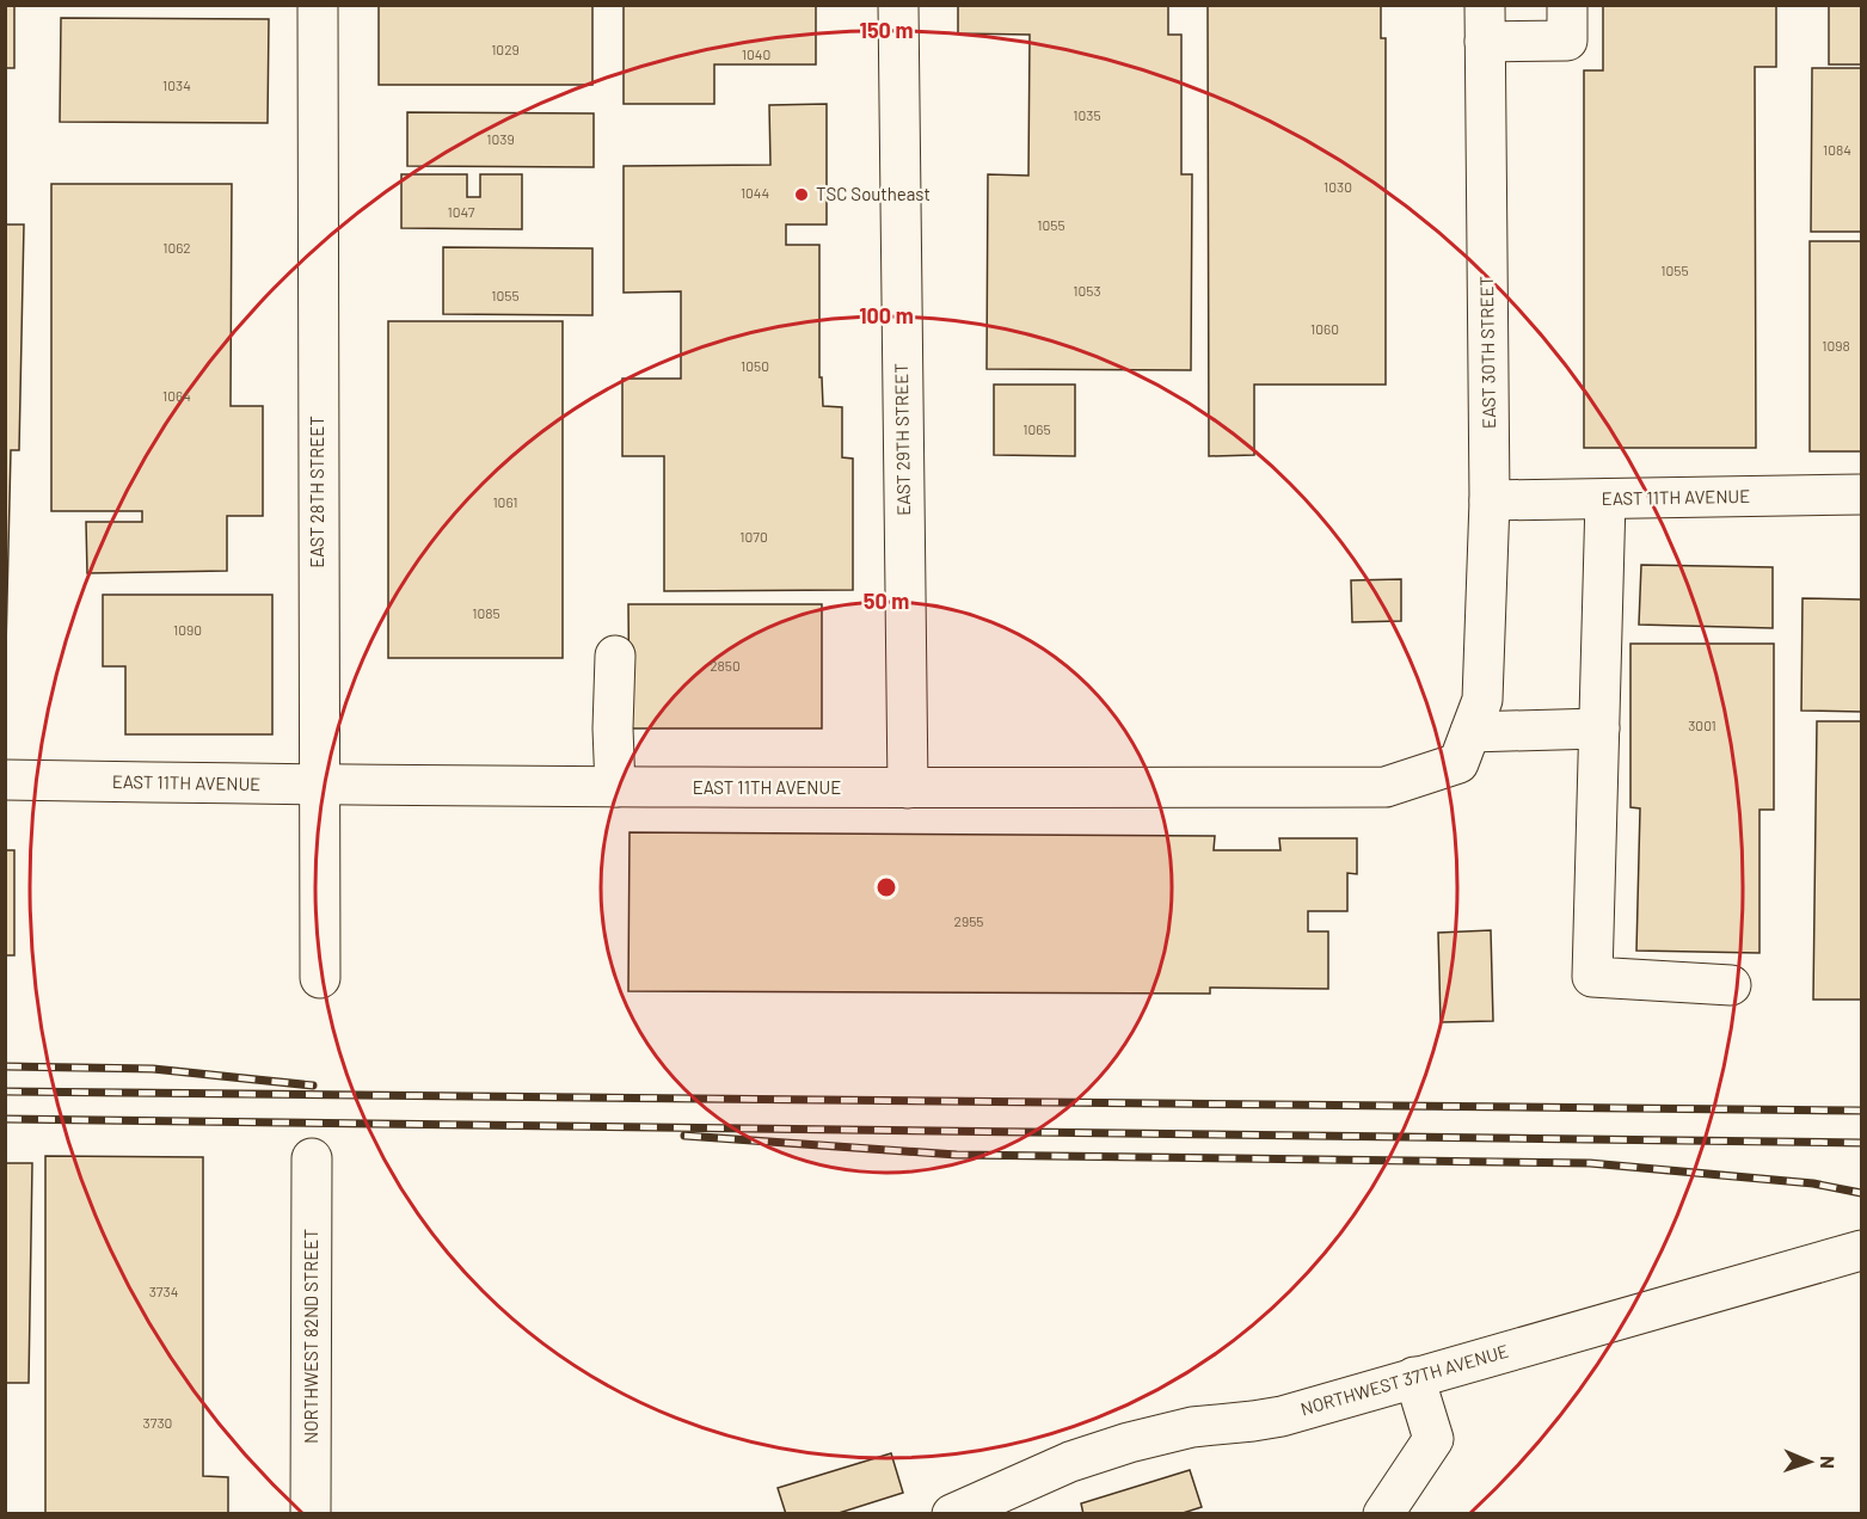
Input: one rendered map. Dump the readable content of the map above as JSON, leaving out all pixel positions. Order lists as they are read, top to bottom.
{
  "streets": {
    "street": [
      "EAST 30TH STREET",
      "EAST 29TH STREET",
      "EAST 28TH STREET",
      "EAST 11TH AVENUE",
      "NORTHWEST 82ND STREET",
      "NORTHWEST 37TH AVENUE"
    ]
  },
  "crossings": [
    ["EAST 30TH STREET", "EAST 11TH AVENUE"],
    ["EAST 29TH STREET", "EAST 11TH AVENUE"],
    ["EAST 28TH STREET", "EAST 11TH AVENUE"]
  ],
  "places": ["TSC Southeast"],
  "house_numbers": [
    "1029",
    "1040",
    "1034",
    "1035",
    "1039",
    "1084",
    "1030",
    "1044",
    "1047",
    "1055",
    "1062",
    "1055",
    "1053",
    "1055",
    "1060",
    "1098",
    "1050",
    "1064",
    "1065",
    "1061",
    "1070",
    "1085",
    "1090",
    "2850",
    "3001",
    "2955",
    "3734",
    "3730"
  ],
  "north": "right",
  "rings": ["150 m", "100 m", "50 m"]
}
